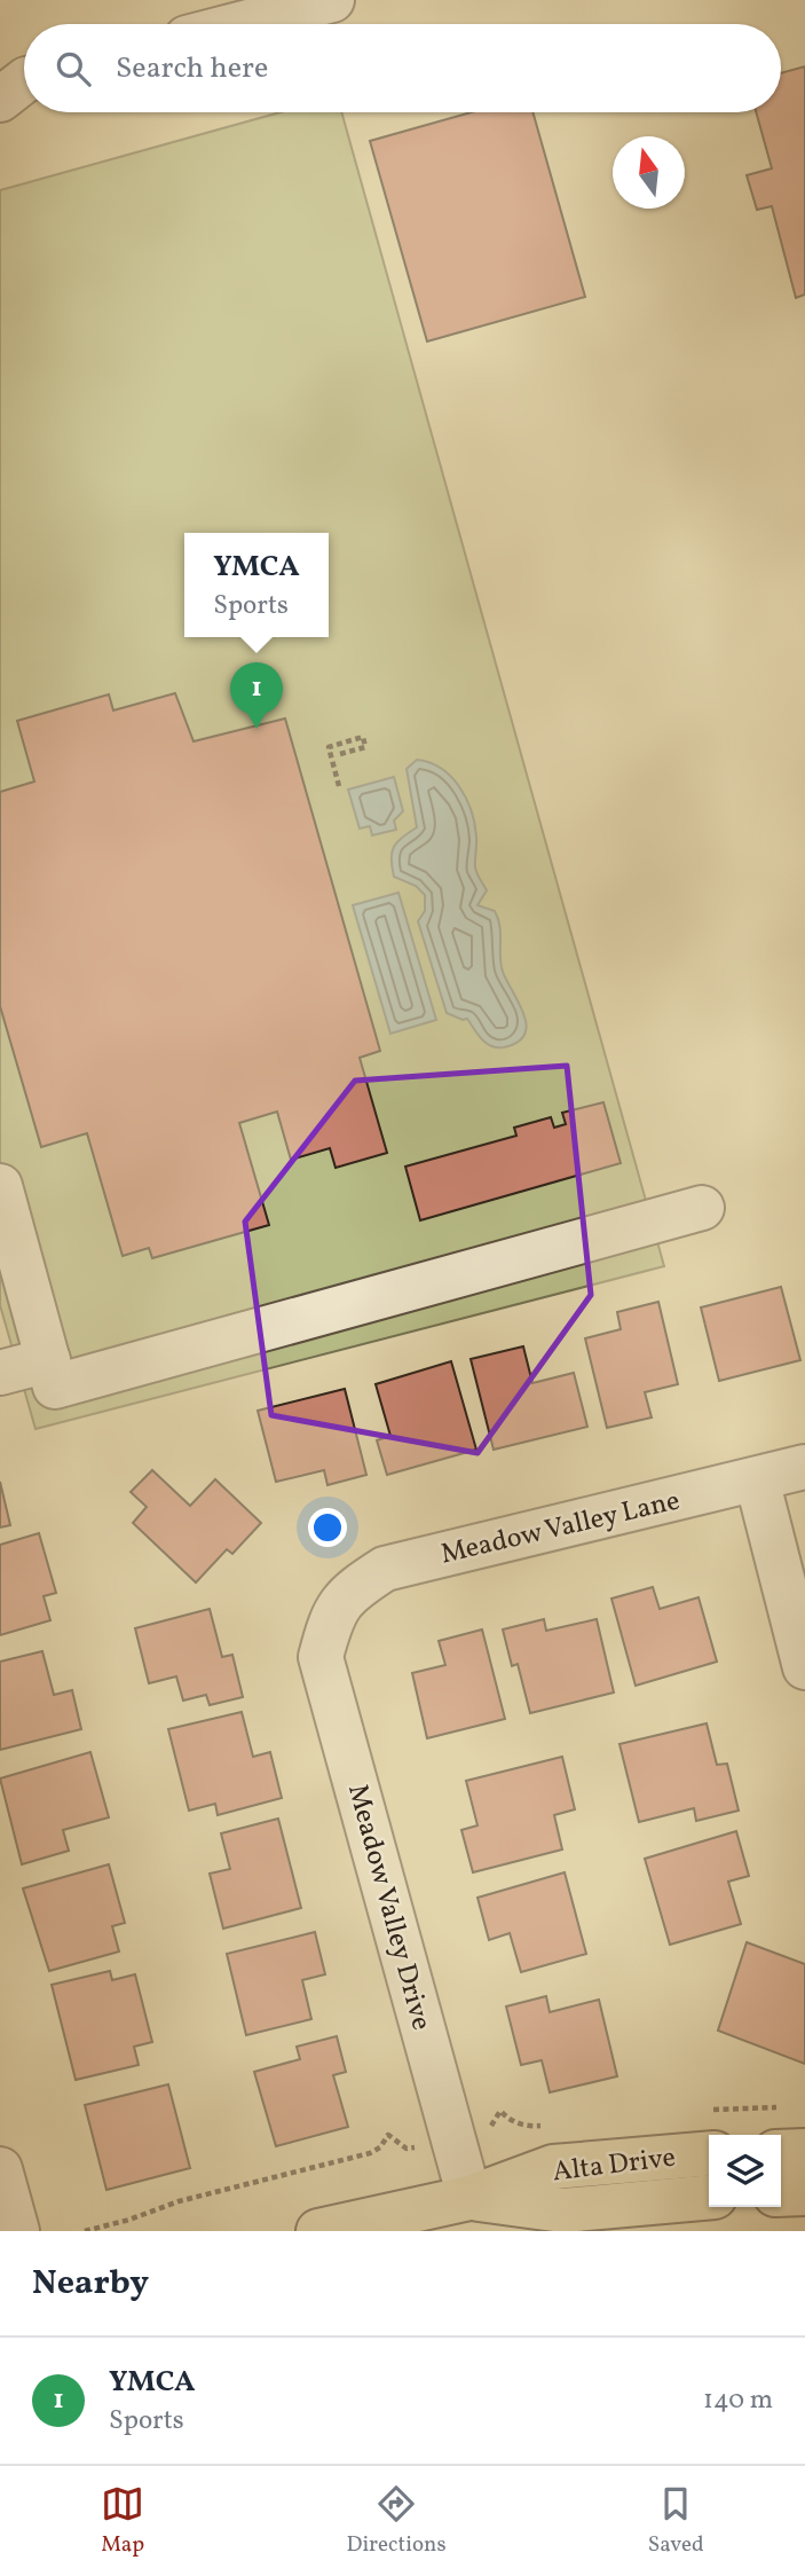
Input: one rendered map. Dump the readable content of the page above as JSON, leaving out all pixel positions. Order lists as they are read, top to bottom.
{
  "streets": {
    "main road": ["Alta Drive"],
    "street": ["Meadow Valley Lane", "Meadow Valley Drive"]
  },
  "crossings": [
    ["Meadow Valley Lane", "Meadow Valley Drive"],
    ["Meadow Valley Drive", "Alta Drive"]
  ],
  "north": "top",
  "page": {
    "search": "Search here",
    "popup": ["YMCA", "Sports"],
    "pins": "1",
    "heading": "Nearby",
    "list": [
      {
        "mark": "1",
        "name": "YMCA",
        "note": "Sports",
        "value": "140 m"
      }
    ],
    "nav": ["Map", "Directions", "Saved"]
  }
}
